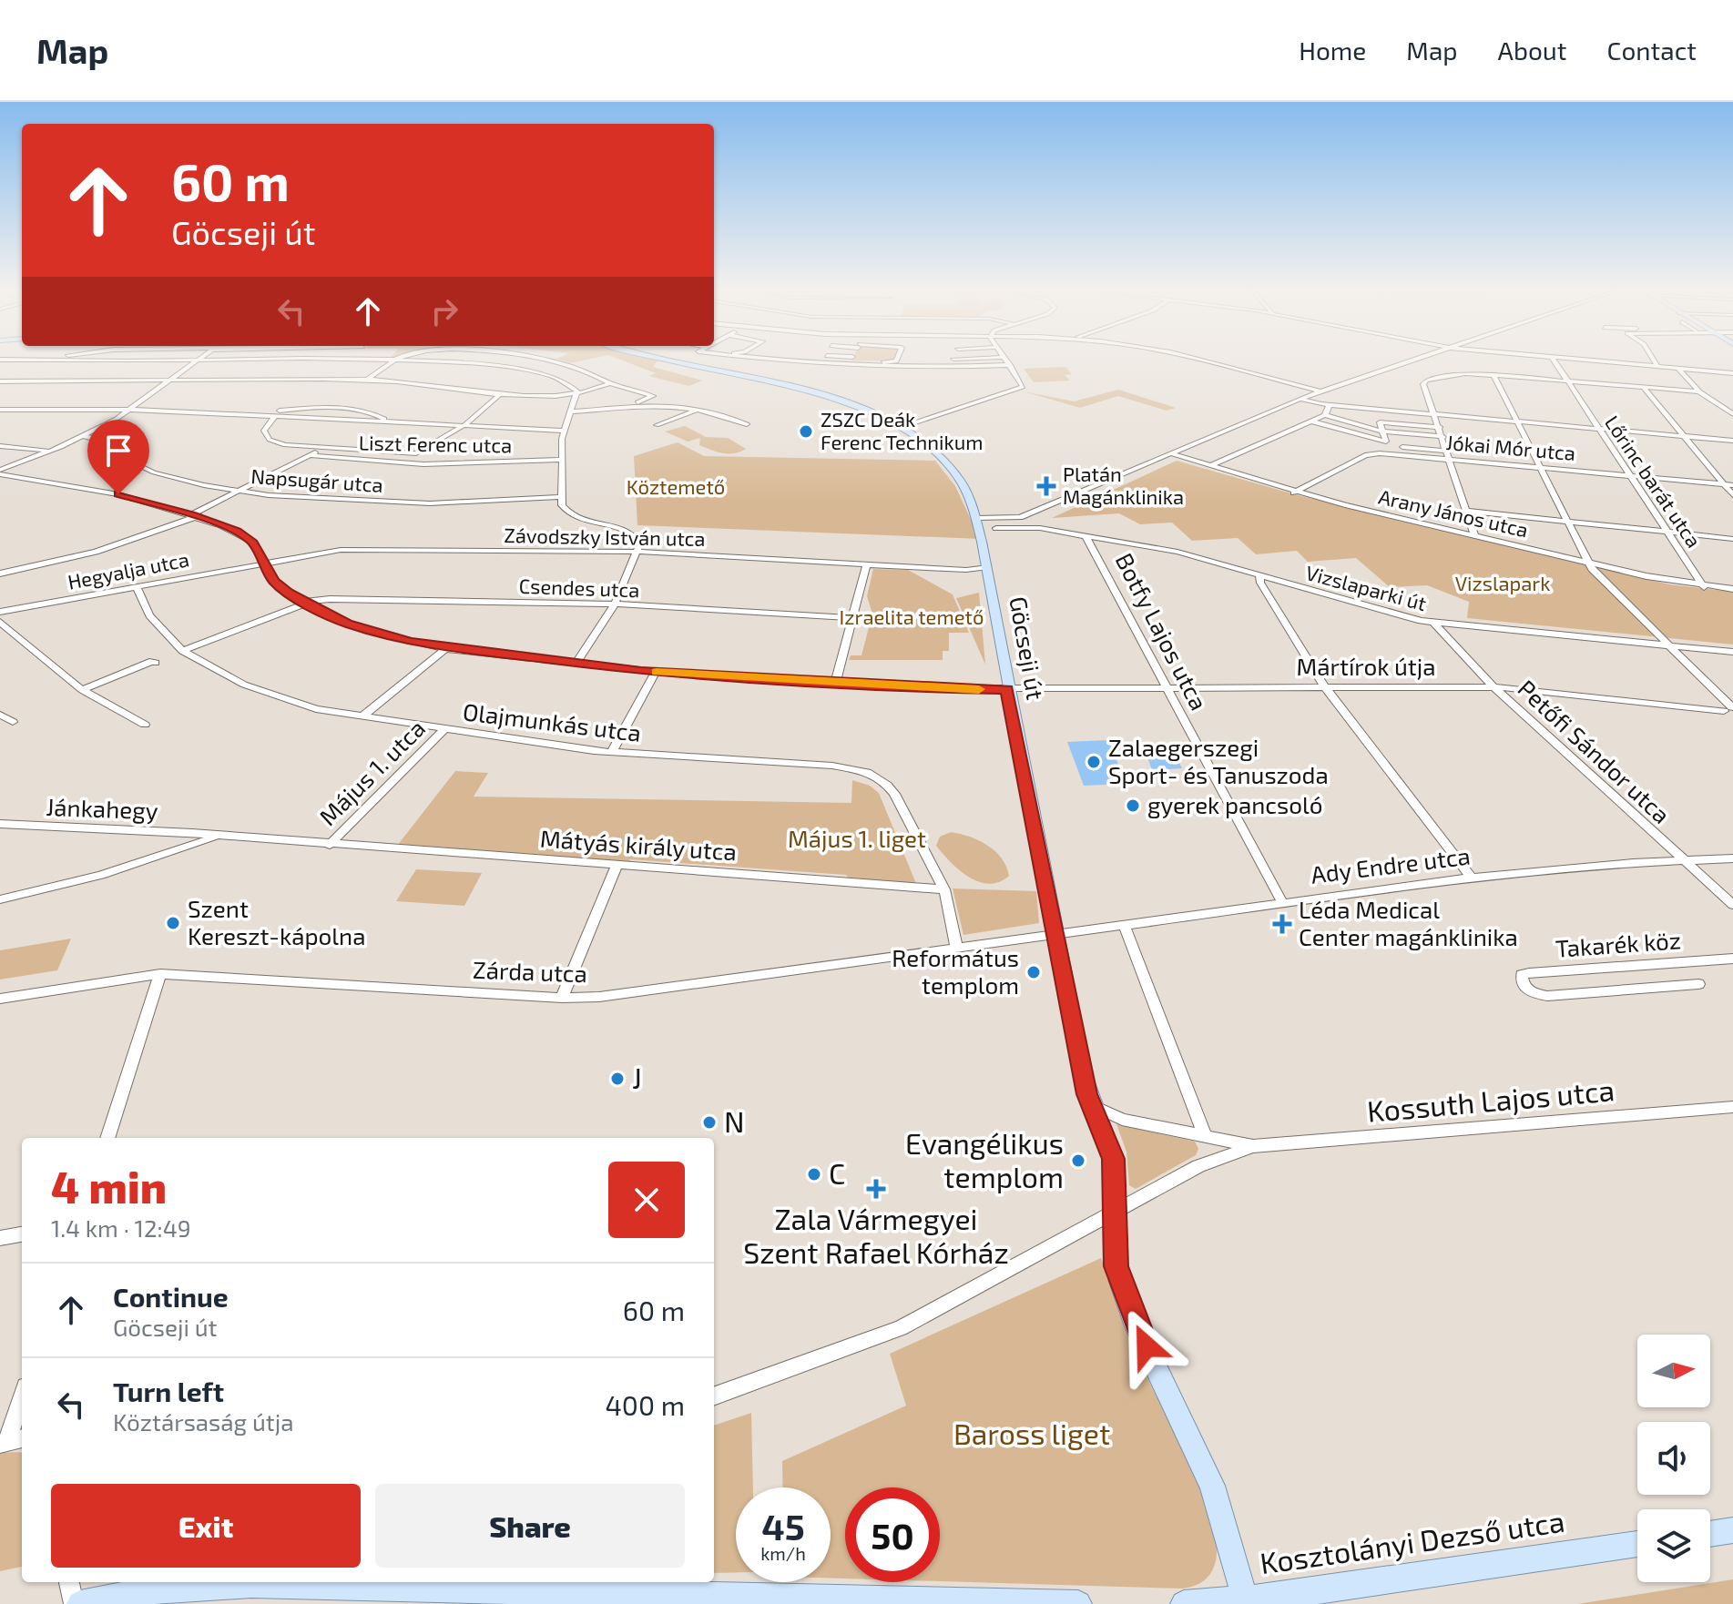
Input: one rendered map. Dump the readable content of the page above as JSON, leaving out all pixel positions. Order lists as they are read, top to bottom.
{
  "streets": {
    "main road": ["Göcseji út", "Kosztolányi Dezső utca"],
    "street": [
      "Liszt Ferenc utca",
      "Jókai Mór utca",
      "Napsugár utca",
      "Lőrinc barát utca",
      "Arany János utca",
      "Závodszky István utca",
      "Hegyalja utca",
      "Csendes utca",
      "Vizslaparki út",
      "Botfy Lajos utca",
      "Mártírok útja",
      "Olajmunkás utca",
      "Petőfi Sándor utca",
      "Május 1. utca",
      "Jánkahegy",
      "Mátyás király utca",
      "Ady Endre utca",
      "Takarék köz",
      "Zárda utca",
      "Kossuth Lajos utca"
    ]
  },
  "crossings": [
    ["Jókai Mór utca", "Lőrinc barát utca"],
    ["Jókai Mór utca", "Arany János utca"],
    ["Lőrinc barát utca", "Arany János utca"],
    ["Závodszky István utca", "Hegyalja utca"],
    ["Závodszky István utca", "Göcseji út"],
    ["Závodszky István utca", "Mártírok útja"],
    ["Hegyalja utca", "Mártírok útja"],
    ["Hegyalja utca", "Olajmunkás utca"],
    ["Csendes utca", "Mártírok útja"],
    ["Csendes utca", "Olajmunkás utca"],
    ["Vizslaparki út", "Botfy Lajos utca"],
    ["Vizslaparki út", "Petőfi Sándor utca"],
    ["Botfy Lajos utca", "Mártírok útja"],
    ["Botfy Lajos utca", "Ady Endre utca"],
    ["Göcseji út", "Mártírok útja"],
    ["Göcseji út", "Ady Endre utca"],
    ["Göcseji út", "Zárda utca"],
    ["Göcseji út", "Kosztolányi Dezső utca"],
    ["Mártírok útja", "Petőfi Sándor utca"],
    ["Olajmunkás utca", "Május 1. utca"],
    ["Olajmunkás utca", "Mátyás király utca"],
    ["Olajmunkás utca", "Zárda utca"],
    ["Petőfi Sándor utca", "Ady Endre utca"],
    ["Május 1. utca", "Mátyás király utca"],
    ["Jánkahegy", "Mátyás király utca"],
    ["Ady Endre utca", "Zárda utca"]
  ],
  "parks": [
    "Köztemető",
    "Vizslapark",
    "Izraelita temető",
    "Május 1. liget",
    "Baross liget"
  ],
  "places": {
    "other": [
      "ZSZC Deák Ferenc Technikum",
      "Zalaegerszegi Sport- és Tanuszoda",
      "gyerek pancsoló",
      "Szent Kereszt-kápolna",
      "Református templom",
      "J",
      "N",
      "Evangélikus templom",
      "C"
    ],
    "health": ["Platán Magánklinika", "Léda Medical Center magánklinika", "Zala Vármegyei Szent Rafael Kórház"]
  },
  "north": "right",
  "page": {
    "header": "Map",
    "nav": [
      "Home",
      "Map",
      "About",
      "Contact"
    ],
    "turn": ["60 m", "Göcseji út"],
    "heading": ["4 min", "1.4 km · 12:49"],
    "list": [
      {
        "name": "Continue",
        "note": "Göcseji út",
        "value": "60 m"
      },
      {
        "name": "Turn left",
        "note": "Köztársaság útja",
        "value": "400 m"
      }
    ],
    "buttons": ["Exit", "Share"],
    "speed": "45 km/h",
    "limit": "50"
  }
}
